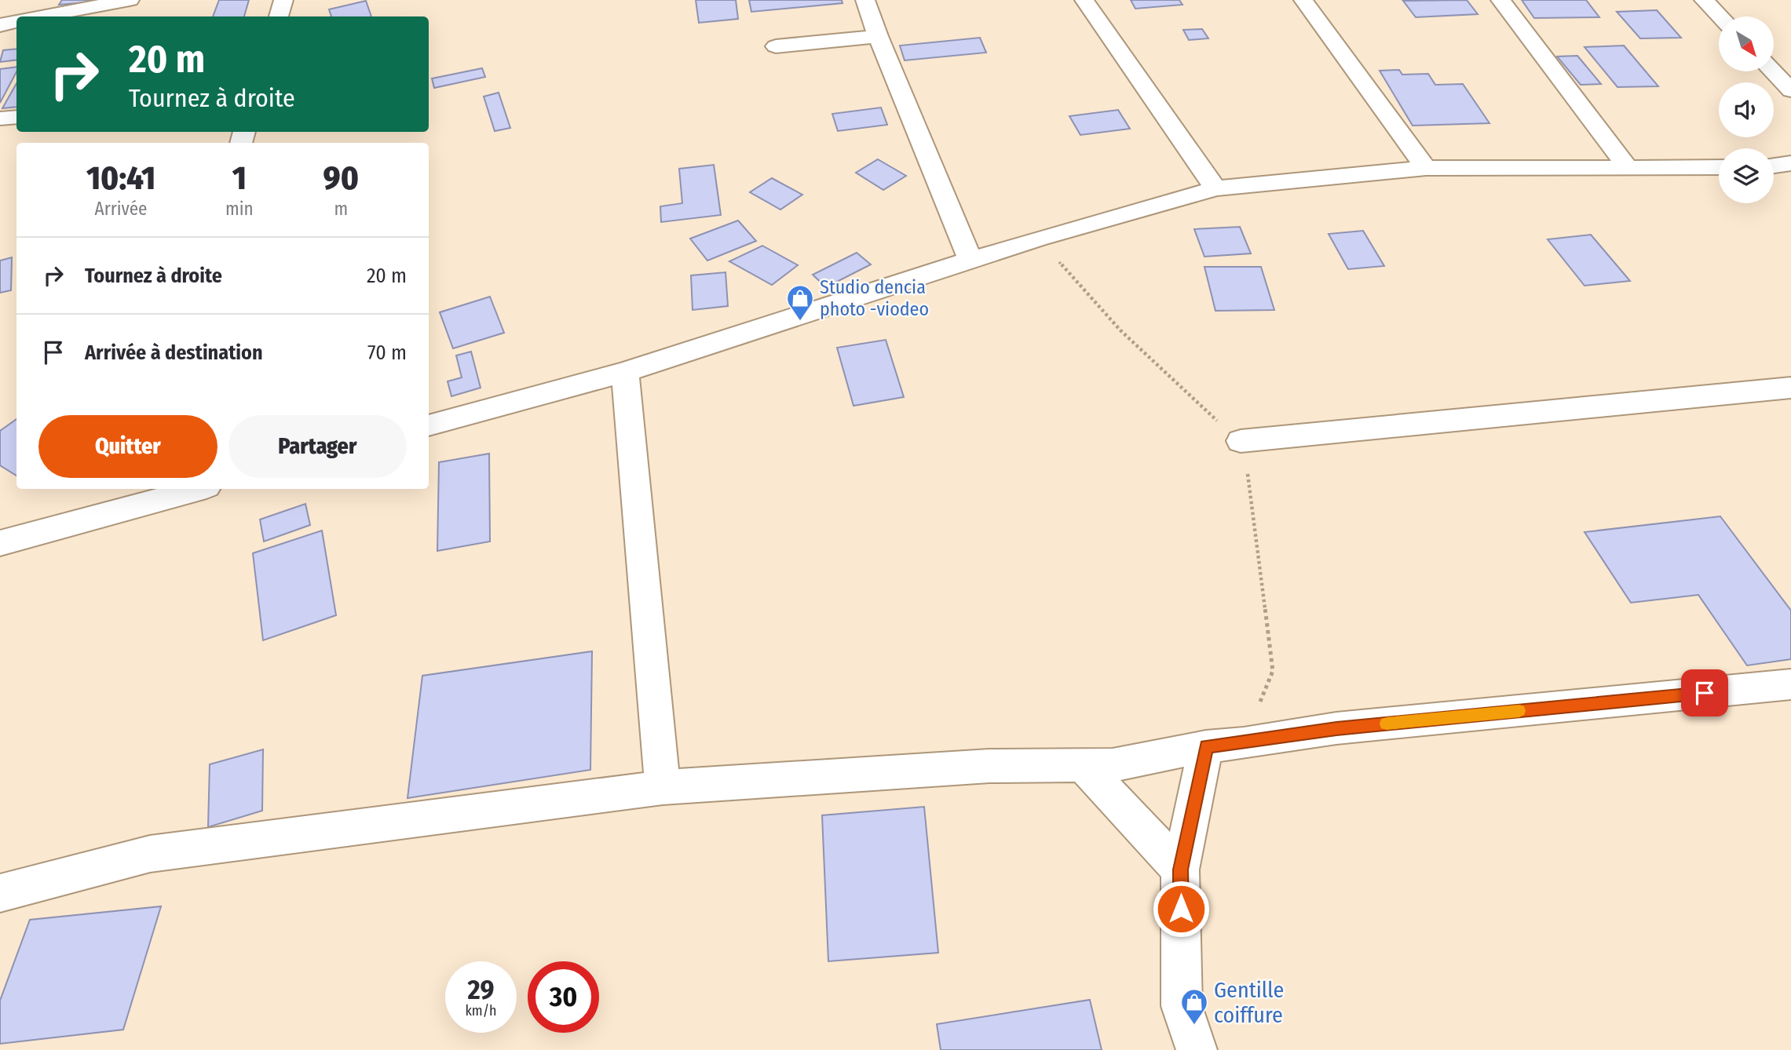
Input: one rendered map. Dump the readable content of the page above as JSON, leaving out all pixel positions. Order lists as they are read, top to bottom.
{
  "places": {
    "shop": ["Studio dencia photo -viodeo", "Gentille coiffure"]
  },
  "north": "bottom right",
  "page": {
    "turn": ["20 m", "Tournez à droite"],
    "eta": [
      "10:41",
      "Arrivée",
      "1",
      "min",
      "90",
      "m"
    ],
    "list": [
      {
        "name": "Tournez à droite",
        "value": "20 m"
      },
      {
        "name": "Arrivée à destination",
        "value": "70 m"
      }
    ],
    "buttons": ["Quitter", "Partager"],
    "speed": "29 km/h",
    "limit": "30"
  }
}
